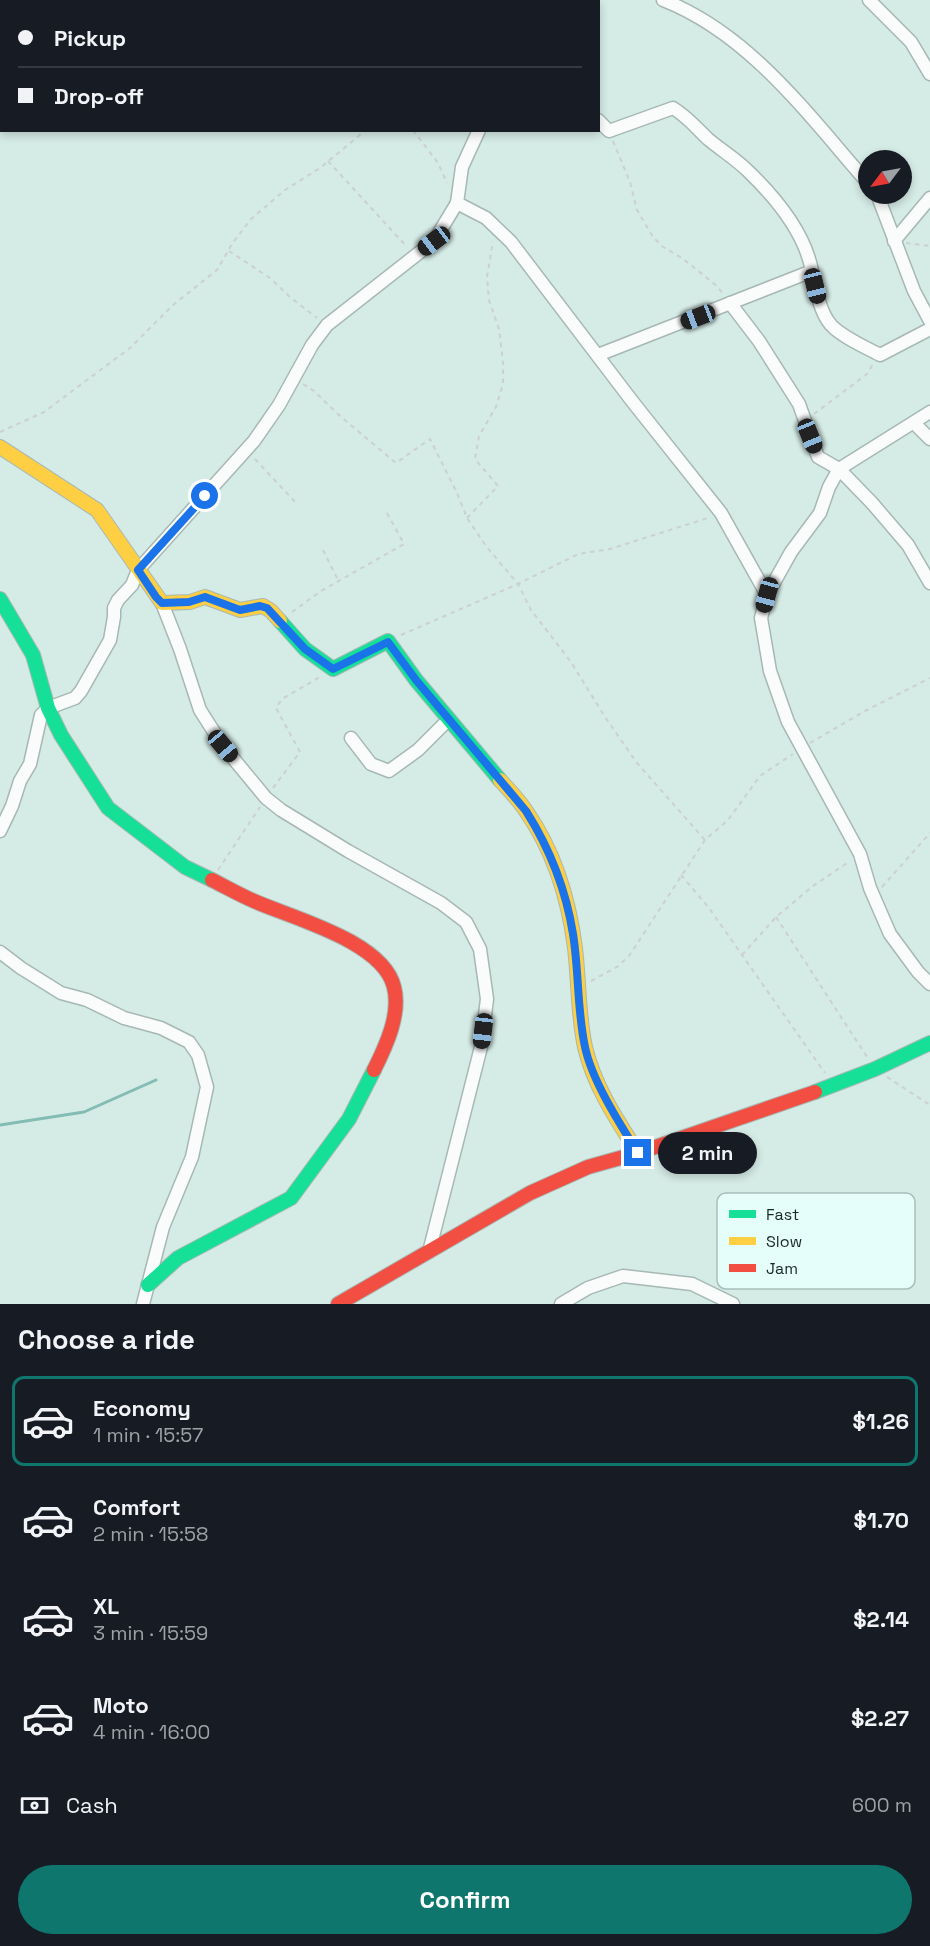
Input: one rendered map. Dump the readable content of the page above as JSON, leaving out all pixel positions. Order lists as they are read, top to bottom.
{
  "legend": ["Fast", "Slow", "Jam"],
  "north": "bottom left",
  "page": {
    "banner": ["Pickup", "Drop-off"],
    "bubble": "2 min",
    "heading": "Choose a ride",
    "list": [
      {
        "name": "Economy",
        "note": "1 min · 15:57",
        "value": "$1.26"
      },
      {
        "name": "Comfort",
        "note": "2 min · 15:58",
        "value": "$1.70"
      },
      {
        "name": "XL",
        "note": "3 min · 15:59",
        "value": "$2.14"
      },
      {
        "name": "Moto",
        "note": "4 min · 16:00",
        "value": "$2.27"
      }
    ],
    "pay": ["Cash", "600 m"],
    "buttons": "Confirm"
  }
}
